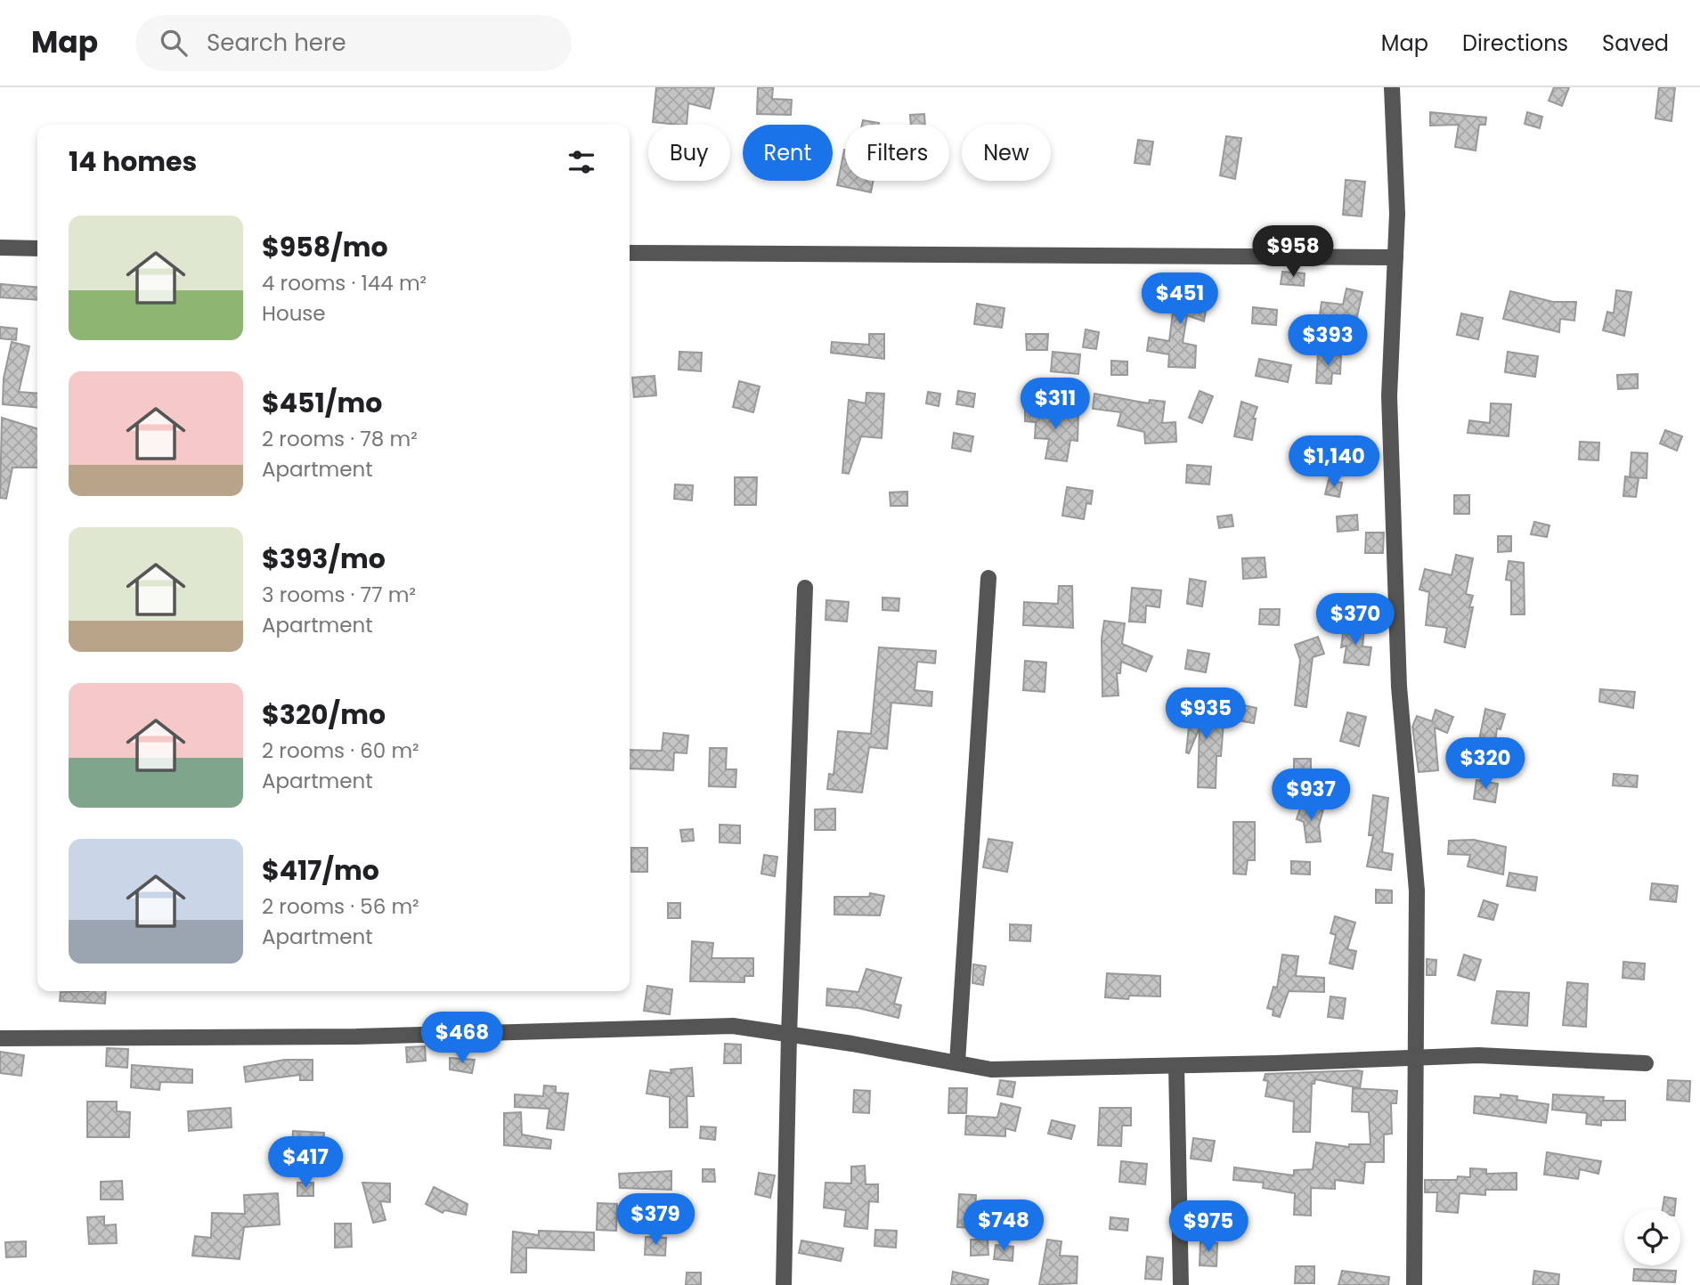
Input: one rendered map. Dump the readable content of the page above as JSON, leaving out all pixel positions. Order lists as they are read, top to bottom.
{
  "page": {
    "header": "Map",
    "search": "Search here",
    "nav": ["Map", "Directions", "Saved"],
    "chip": [
      "Buy",
      "Rent",
      "Filters",
      "New"
    ],
    "heading": "14 homes",
    "list": [
      {
        "name": "$958/mo",
        "note": "4 rooms · 144 m² · House"
      },
      {
        "name": "$451/mo",
        "note": "2 rooms · 78 m² · Apartment"
      },
      {
        "name": "$393/mo",
        "note": "3 rooms · 77 m² · Apartment"
      },
      {
        "name": "$320/mo",
        "note": "2 rooms · 60 m² · Apartment"
      },
      {
        "name": "$417/mo",
        "note": "2 rooms · 56 m² · Apartment"
      }
    ],
    "price": [
      "$958",
      "$451",
      "$393",
      "$311",
      "$1,140",
      "$370",
      "$935",
      "$320",
      "$937",
      "$468",
      "$417",
      "$379",
      "$748",
      "$975"
    ]
  }
}
